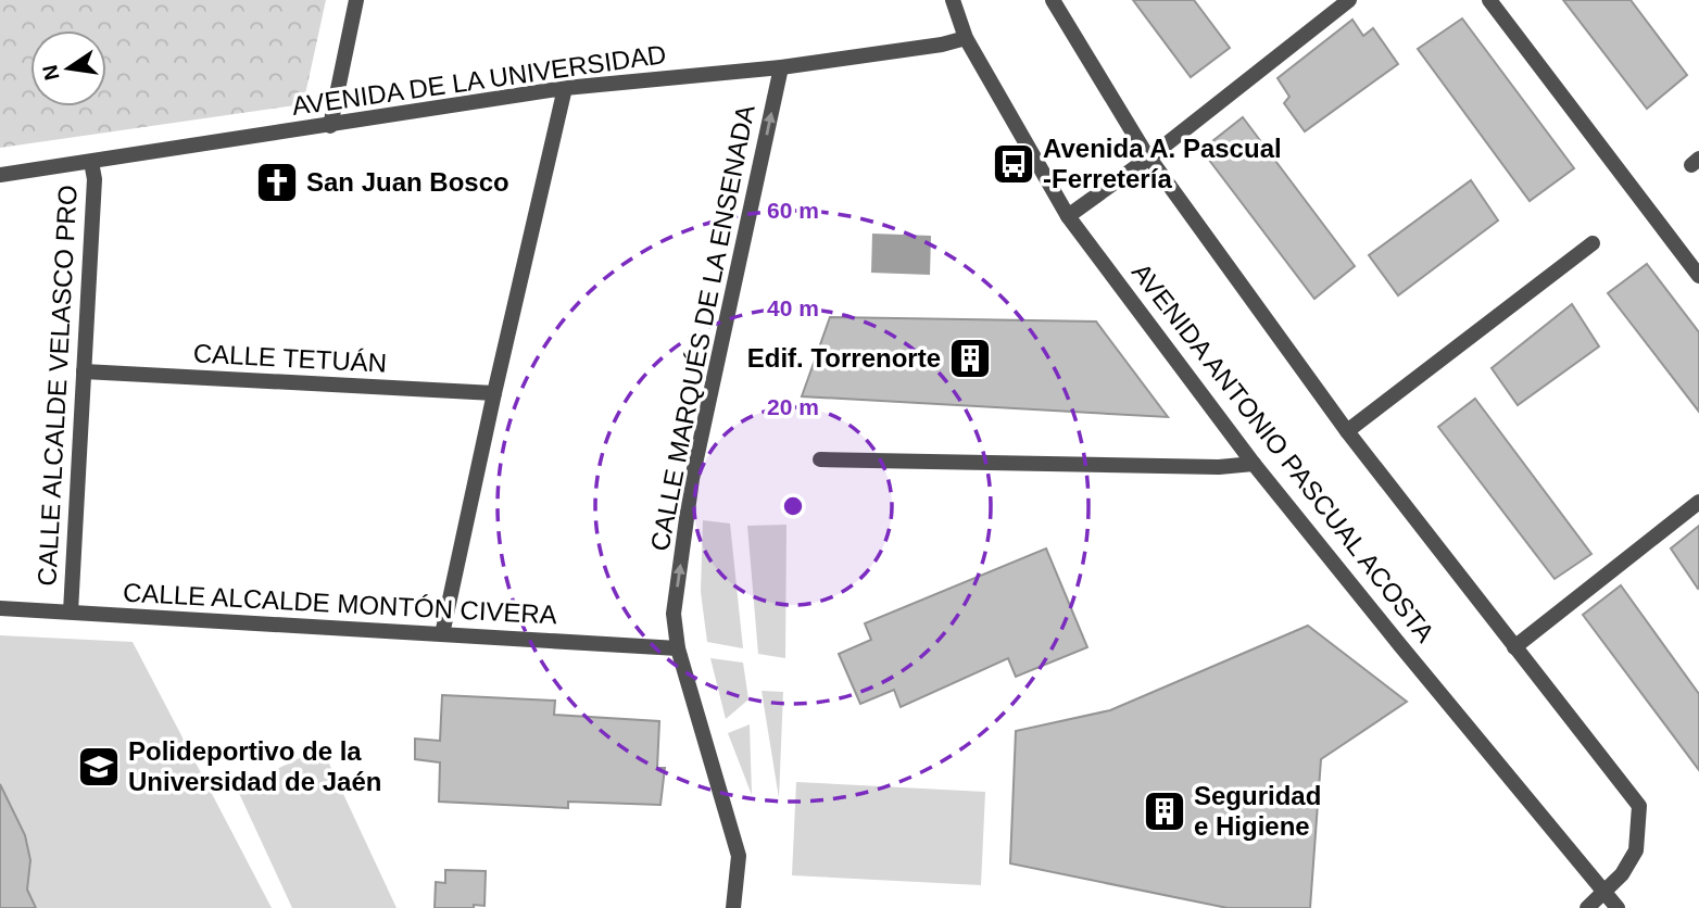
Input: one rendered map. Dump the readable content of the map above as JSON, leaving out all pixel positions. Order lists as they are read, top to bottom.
{
  "streets": {
    "street": [
      "AVENIDA DE LA UNIVERSIDAD",
      "CALLE MARQUÉS DE LA ENSENADA",
      "CALLE TETUÁN",
      "CALLE ALCALDE VELASCO PRO",
      "AVENIDA ANTONIO PASCUAL ACOSTA",
      "CALLE ALCALDE MONTÓN CIVERA"
    ]
  },
  "crossings": [
    ["AVENIDA DE LA UNIVERSIDAD", "CALLE MARQUÉS DE LA ENSENADA"],
    ["AVENIDA DE LA UNIVERSIDAD", "CALLE ALCALDE VELASCO PRO"],
    ["AVENIDA DE LA UNIVERSIDAD", "AVENIDA ANTONIO PASCUAL ACOSTA"],
    ["CALLE MARQUÉS DE LA ENSENADA", "CALLE ALCALDE MONTÓN CIVERA"],
    ["CALLE TETUÁN", "CALLE ALCALDE VELASCO PRO"],
    ["CALLE ALCALDE VELASCO PRO", "CALLE ALCALDE MONTÓN CIVERA"]
  ],
  "one_way": ["CALLE MARQUÉS DE LA ENSENADA"],
  "places": {
    "bus stop": ["Avenida A. Pascual -Ferretería"],
    "church": ["San Juan Bosco"],
    "building": ["Edif. Torrenorte", "Seguridad e Higiene"],
    "school or university": ["Polideportivo de la Universidad de Jaén"]
  },
  "north": "left",
  "rings": ["60 m", "40 m", "20 m"]
}
